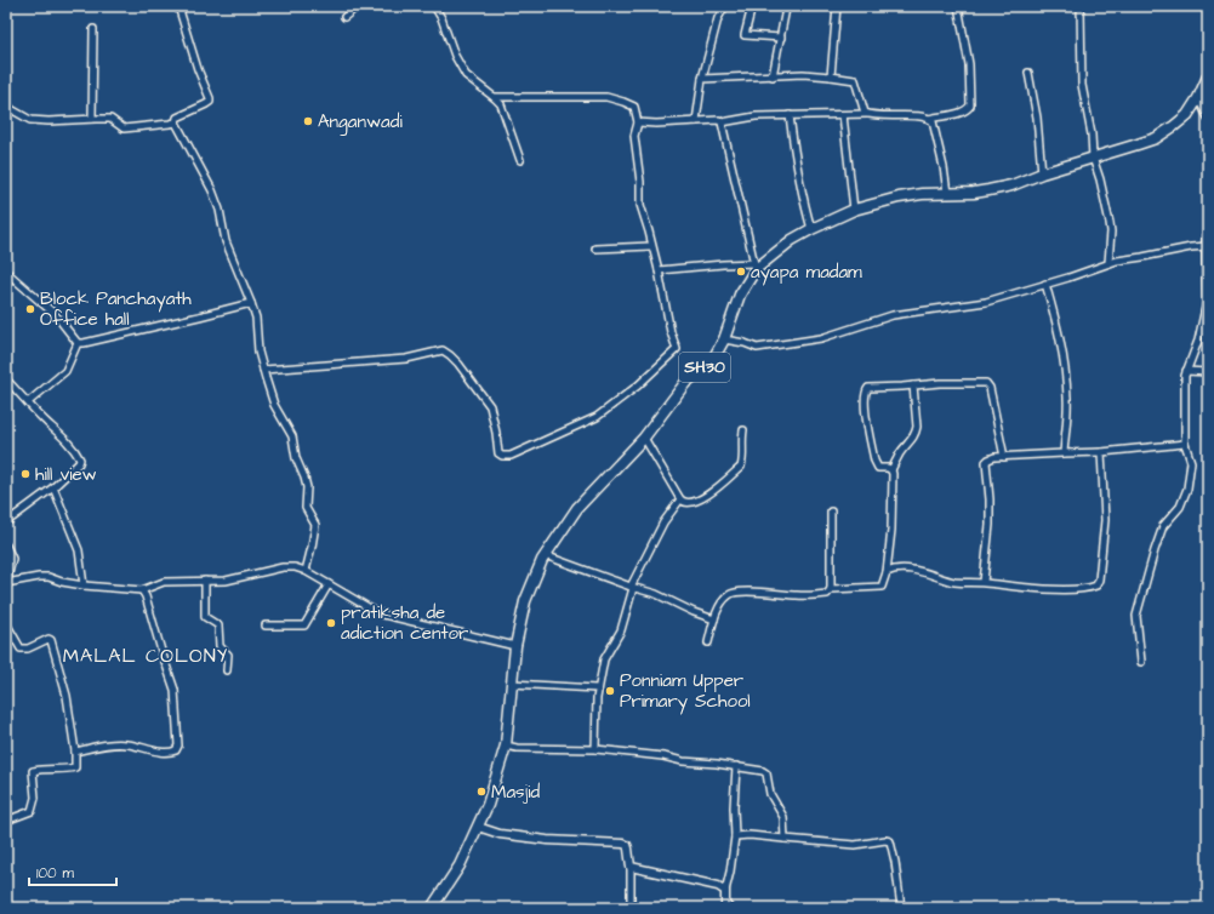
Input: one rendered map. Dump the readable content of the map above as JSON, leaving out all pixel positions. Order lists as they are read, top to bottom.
{
  "streets": {
    "main road": ["SH30"]
  },
  "districts": ["MALAL COLONY"],
  "places": [
    "Anganwadi",
    "ayapa madam",
    "Block Panchayath Office hall",
    "hill view",
    "pratiksha de adiction centor",
    "Ponniam Upper Primary School",
    "Masjid"
  ],
  "scale_bar": "100 m"
}
